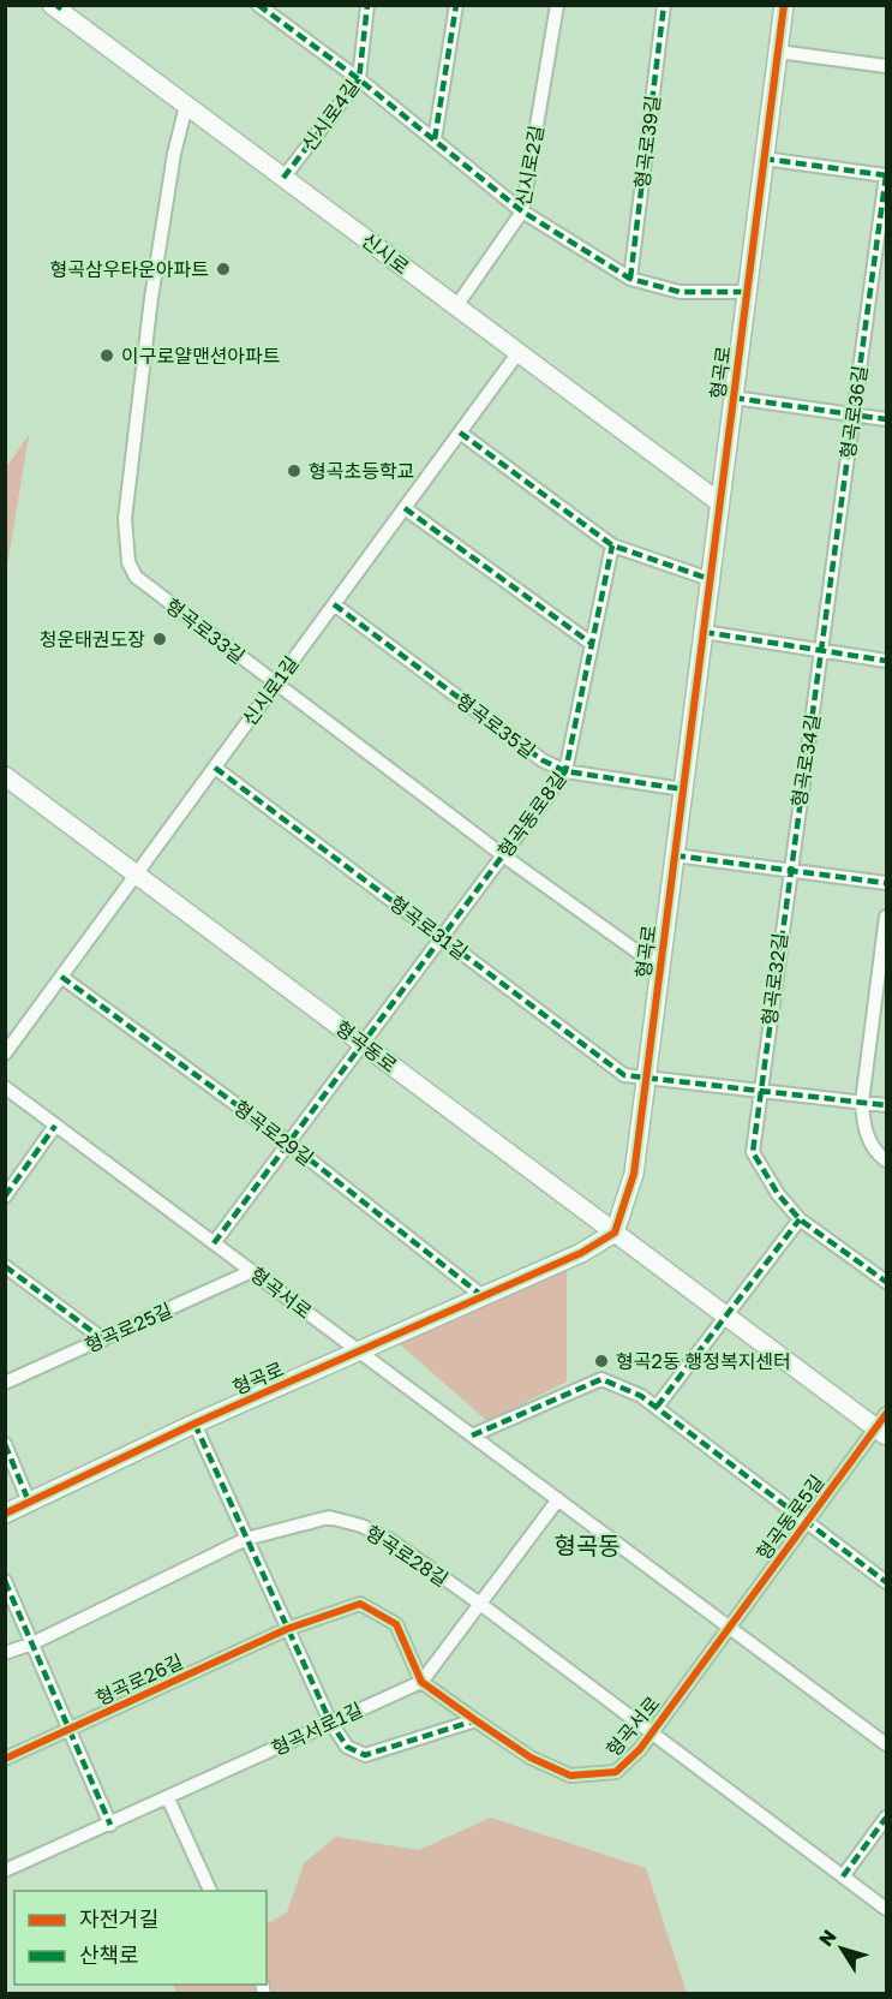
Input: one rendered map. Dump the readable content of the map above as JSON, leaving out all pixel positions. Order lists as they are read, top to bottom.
{
  "streets": {
    "street": [
      "신시로4길",
      "형곡로39길",
      "신시로2길",
      "신시로",
      "형곡로",
      "형곡로36길",
      "형곡로33길",
      "신시로1길",
      "형곡로35길",
      "형곡로34길",
      "형곡동로8길",
      "형곡로31길",
      "형곡로32길",
      "형곡동로",
      "형곡로29길",
      "형곡서로",
      "형곡로25길",
      "형곡동로5길",
      "형곡로28길",
      "형곡로26길",
      "형곡서로1길"
    ]
  },
  "crossings": [
    ["신시로4길", "신시로"],
    ["신시로2길", "신시로"],
    ["신시로", "형곡로"],
    ["신시로", "형곡로33길"],
    ["신시로", "신시로1길"],
    ["형곡로", "형곡로33길"],
    ["형곡로", "형곡로35길"],
    ["형곡로", "형곡로31길"],
    ["형곡로", "형곡동로"],
    ["형곡로", "형곡로29길"],
    ["형곡로", "형곡서로"],
    ["형곡로36길", "형곡로34길"],
    ["형곡로33길", "신시로1길"],
    ["형곡로33길", "형곡동로8길"],
    ["신시로1길", "형곡로35길"],
    ["신시로1길", "형곡로31길"],
    ["신시로1길", "형곡동로"],
    ["형곡로35길", "형곡동로8길"],
    ["형곡로34길", "형곡로32길"],
    ["형곡동로8길", "형곡로31길"],
    ["형곡동로8길", "형곡동로"],
    ["형곡동로", "형곡동로5길"],
    ["형곡서로", "형곡로25길"],
    ["형곡서로", "형곡동로5길"],
    ["형곡서로", "형곡로28길"],
    ["형곡서로", "형곡서로1길"],
    ["형곡로28길", "형곡서로1길"]
  ],
  "districts": ["형곡동"],
  "places": [
    "형곡삼우타운아파트",
    "이구로얄맨션아파트",
    "형곡초등학교",
    "청운태권도장",
    "형곡2동 행정복지센터"
  ],
  "legend": ["자전거길", "산책로"],
  "north": "top left"
}
